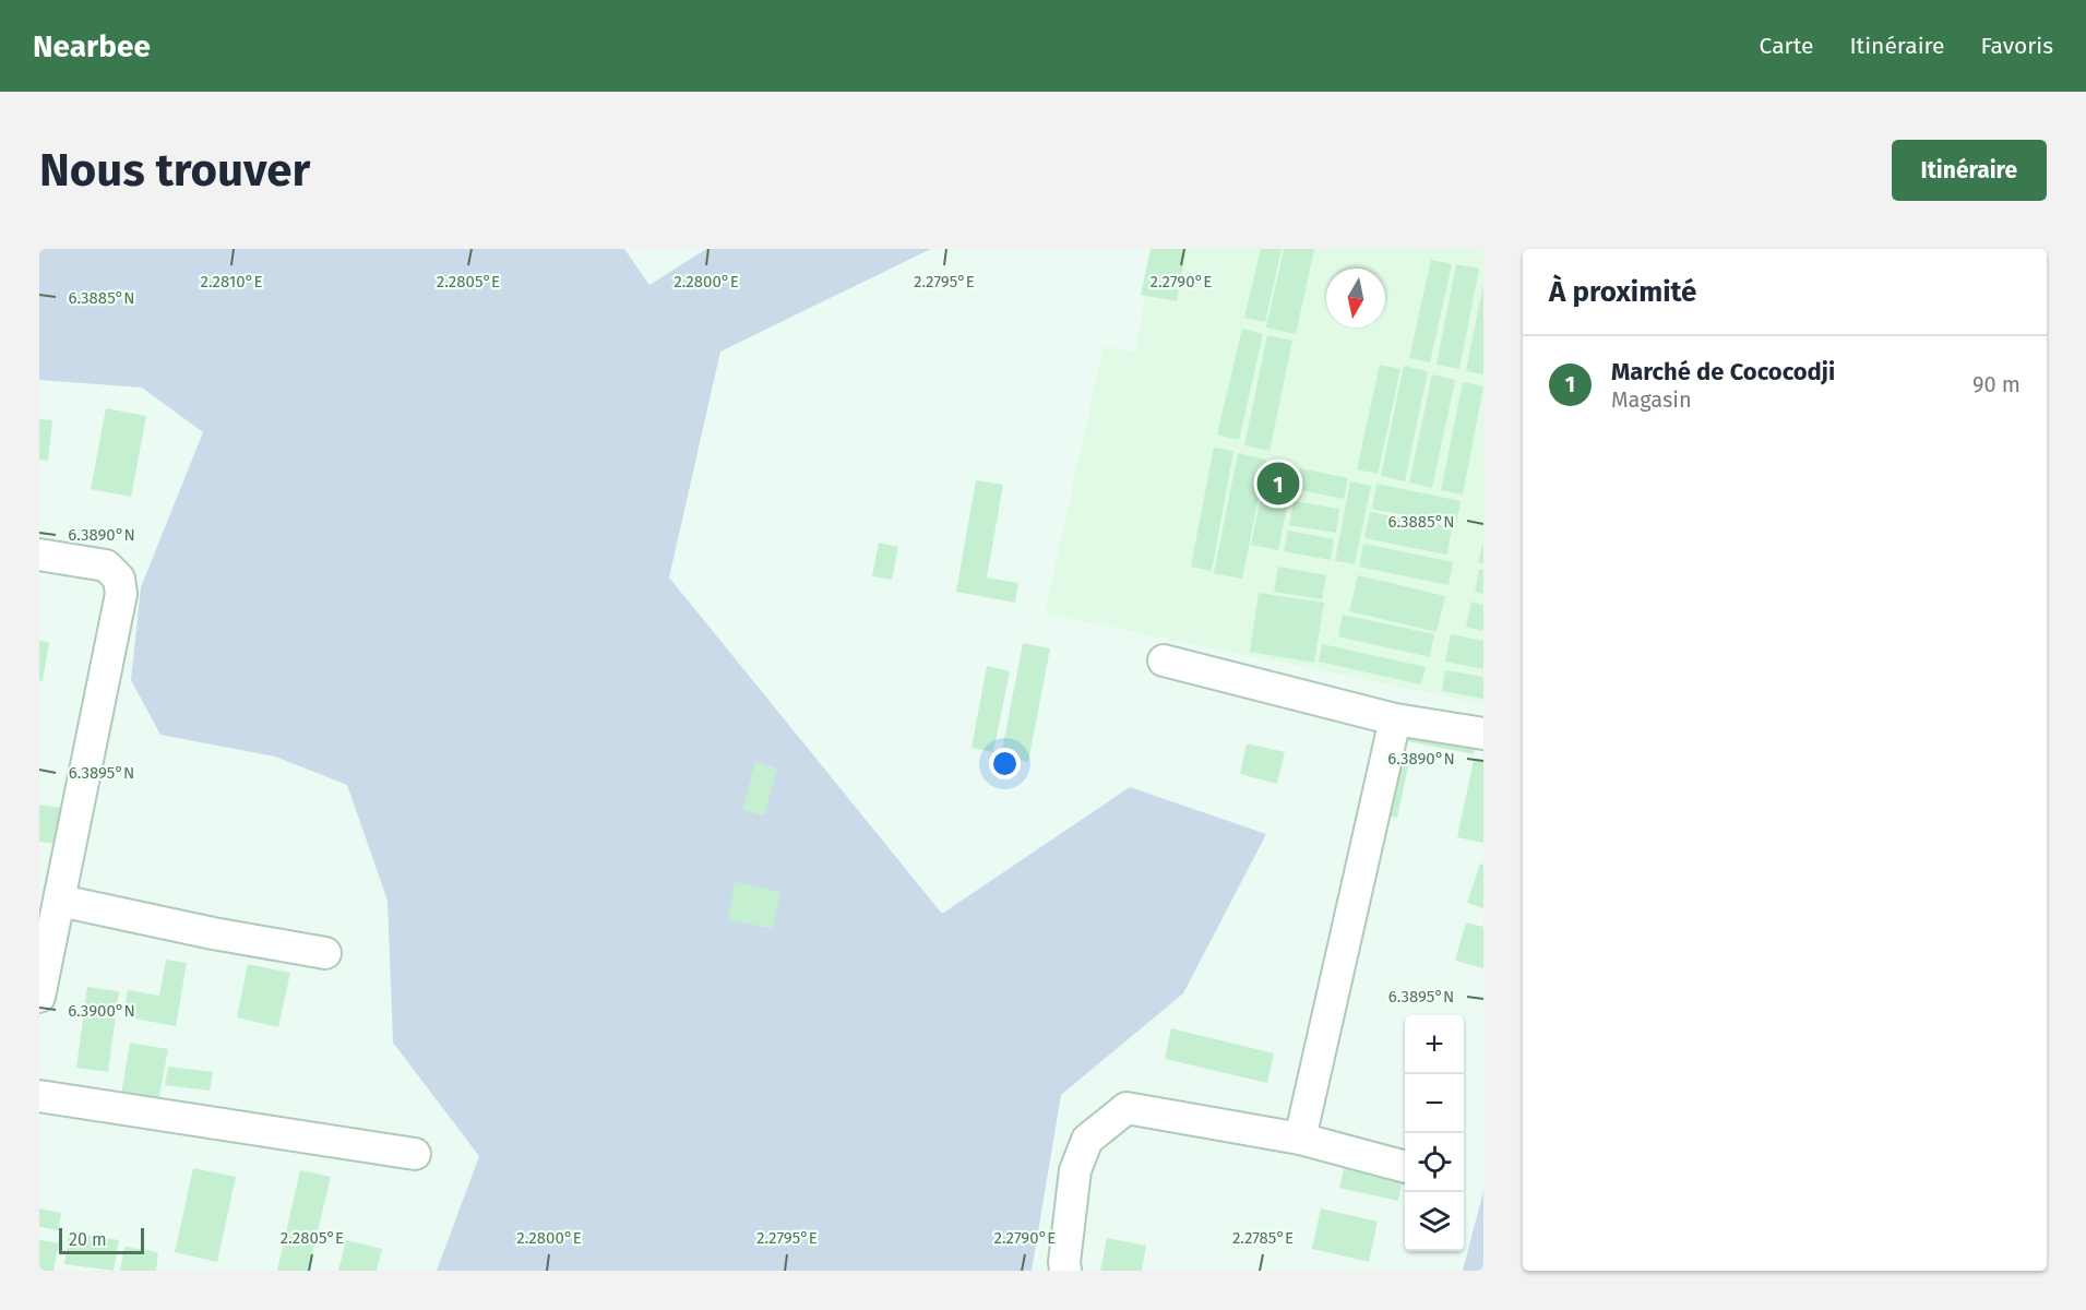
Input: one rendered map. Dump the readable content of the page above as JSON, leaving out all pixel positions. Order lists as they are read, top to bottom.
{
  "scale_bar": "20 m",
  "north": "bottom",
  "page": {
    "header": "Nearbee",
    "nav": ["Carte", "Itinéraire", "Favoris"],
    "buttons": "Itinéraire",
    "title": "Nous trouver",
    "heading": "À proximité",
    "list": [
      {
        "mark": "1",
        "name": "Marché de Cococodji",
        "note": "Magasin",
        "value": "90 m"
      }
    ],
    "pins": "1",
    "map_buttons": ["+", "−"],
    "scale": "20 m"
  },
  "coordinates": [
    "2.2810°E",
    "2.2805°E",
    "2.2800°E",
    "2.2795°E",
    "2.2790°E",
    "6.3885°N",
    "6.3890°N",
    "6.3895°N",
    "6.3900°N",
    "2.2785°E"
  ]
}
